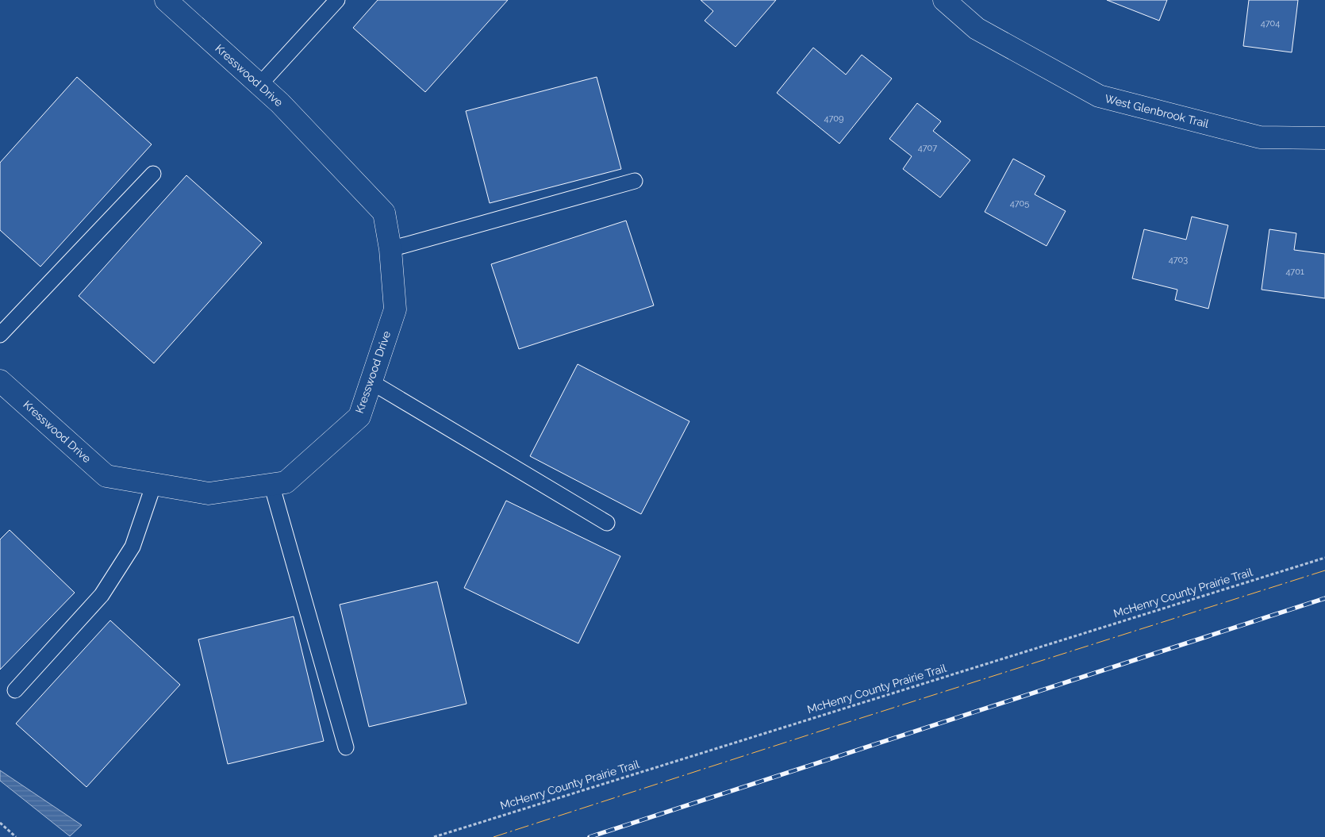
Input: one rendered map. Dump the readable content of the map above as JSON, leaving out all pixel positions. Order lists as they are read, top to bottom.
{
  "streets": {
    "street": ["Kresswood Drive", "West Glenbrook Trail"],
    "path": ["McHenry County Prairie Trail"]
  },
  "house_numbers": [
    "4704",
    "4709",
    "4707",
    "4705",
    "4703",
    "4701"
  ]
}
